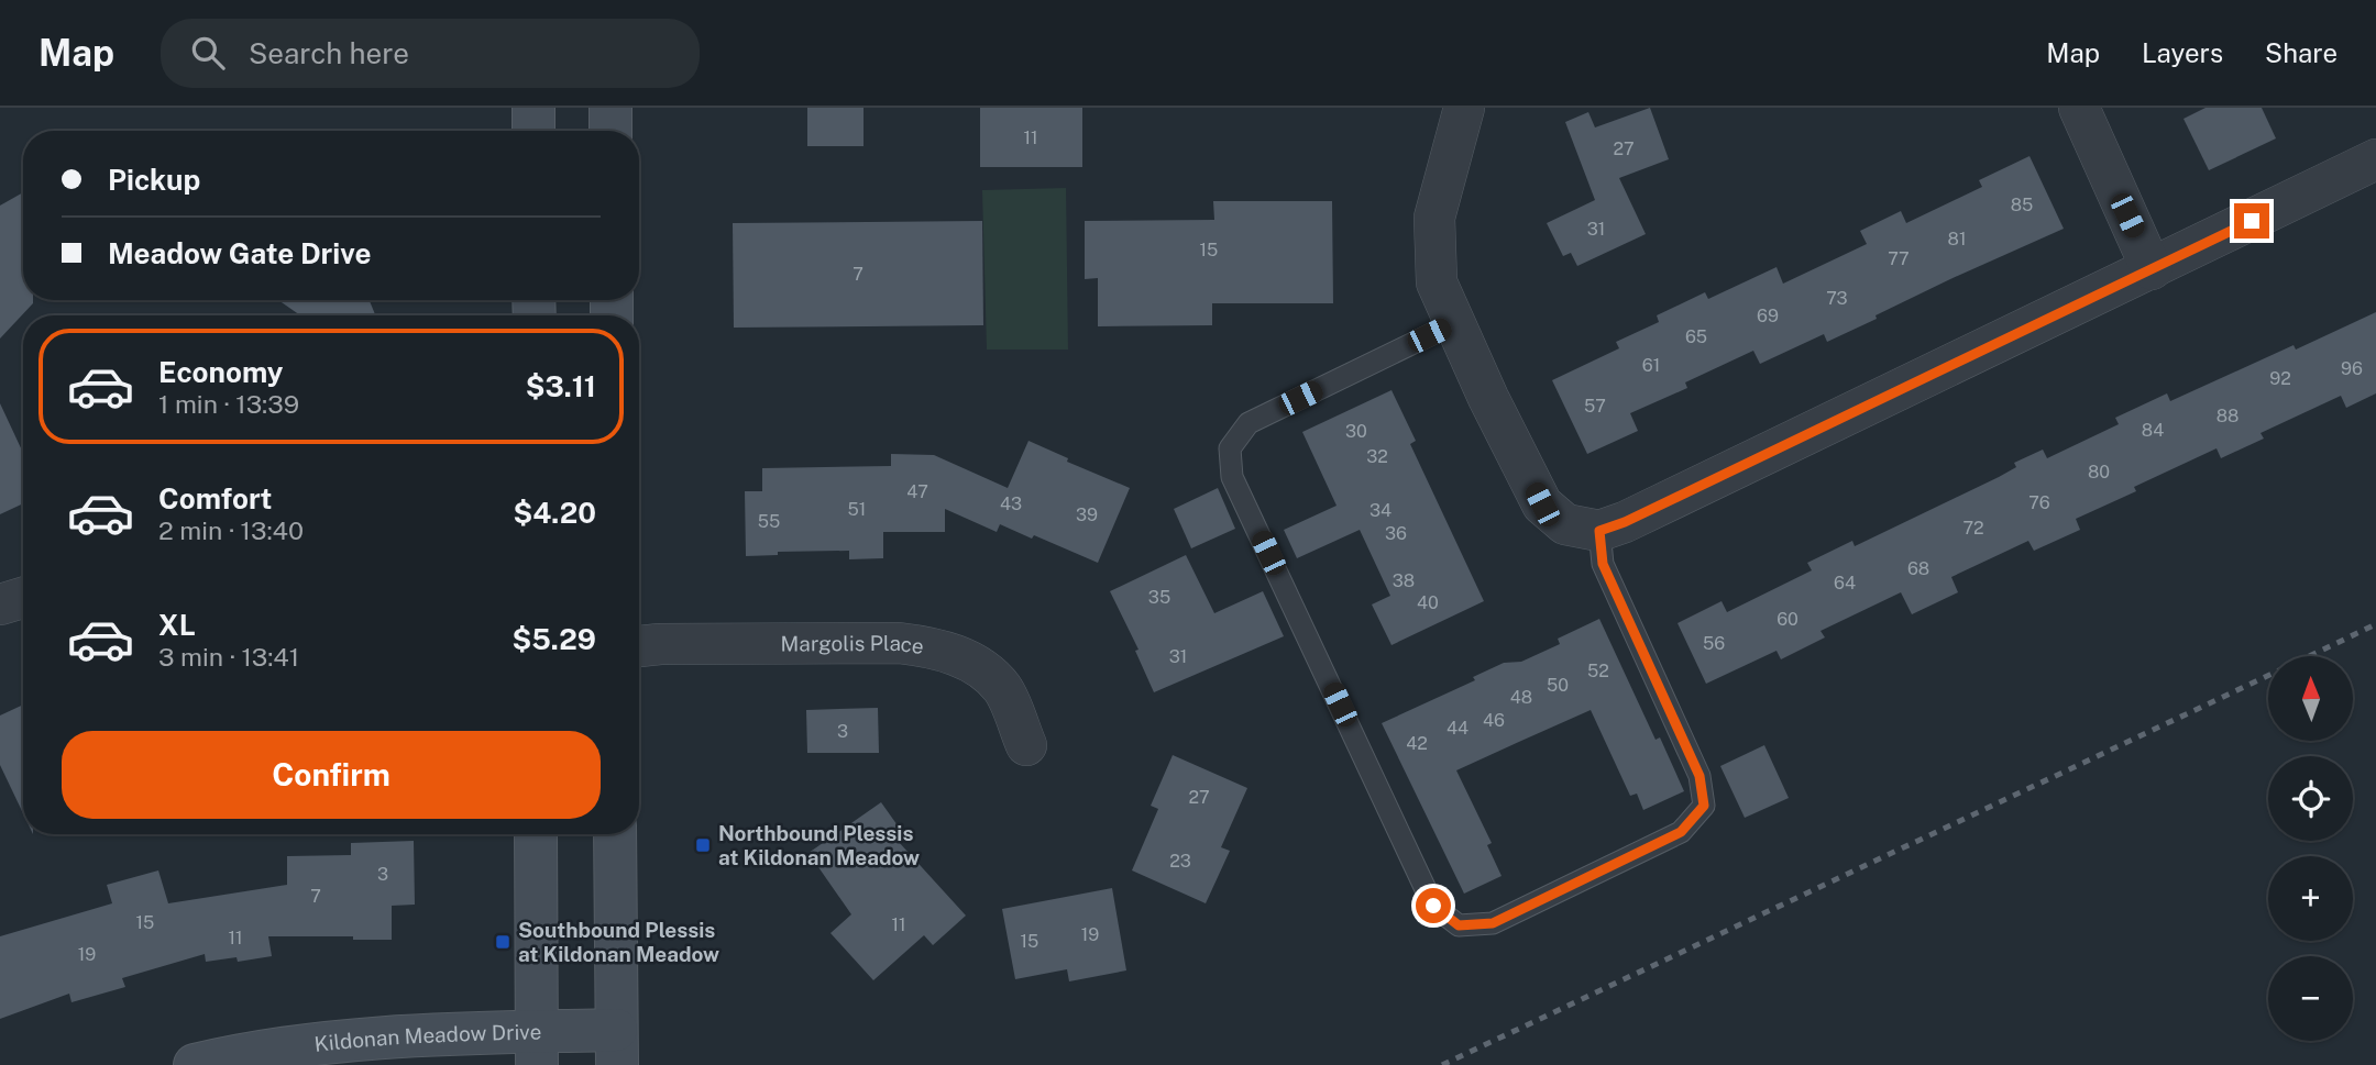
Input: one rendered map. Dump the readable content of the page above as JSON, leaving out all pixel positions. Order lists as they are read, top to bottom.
{
  "streets": {
    "main road": ["Kildonan Meadow Drive"],
    "street": ["Margolis Place"]
  },
  "places": {
    "transit": ["Northbound Plessis at Kildonan Meadow", "Southbound Plessis at Kildonan Meadow"]
  },
  "house_numbers": [
    "11",
    "27",
    "85",
    "31",
    "81",
    "15",
    "77",
    "7",
    "73",
    "69",
    "65",
    "61",
    "96",
    "92",
    "57",
    "88",
    "84",
    "30",
    "32",
    "80",
    "47",
    "76",
    "43",
    "51",
    "34",
    "39",
    "55",
    "72",
    "36",
    "68",
    "38",
    "64",
    "35",
    "40",
    "60",
    "56",
    "31",
    "52",
    "50",
    "48",
    "46",
    "44",
    "3",
    "42",
    "27",
    "23",
    "3",
    "7",
    "15",
    "11",
    "19",
    "11",
    "15",
    "19"
  ],
  "north": "top",
  "page": {
    "header": "Map",
    "search": "Search here",
    "nav": ["Map", "Layers", "Share"],
    "banner": ["Pickup", "Meadow Gate Drive"],
    "list": [
      {
        "name": "Economy",
        "note": "1 min · 13:39",
        "value": "$3.11"
      },
      {
        "name": "Comfort",
        "note": "2 min · 13:40",
        "value": "$4.20"
      },
      {
        "name": "XL",
        "note": "3 min · 13:41",
        "value": "$5.29"
      }
    ],
    "map_buttons": ["+", "−"],
    "buttons": "Confirm"
  }
}
